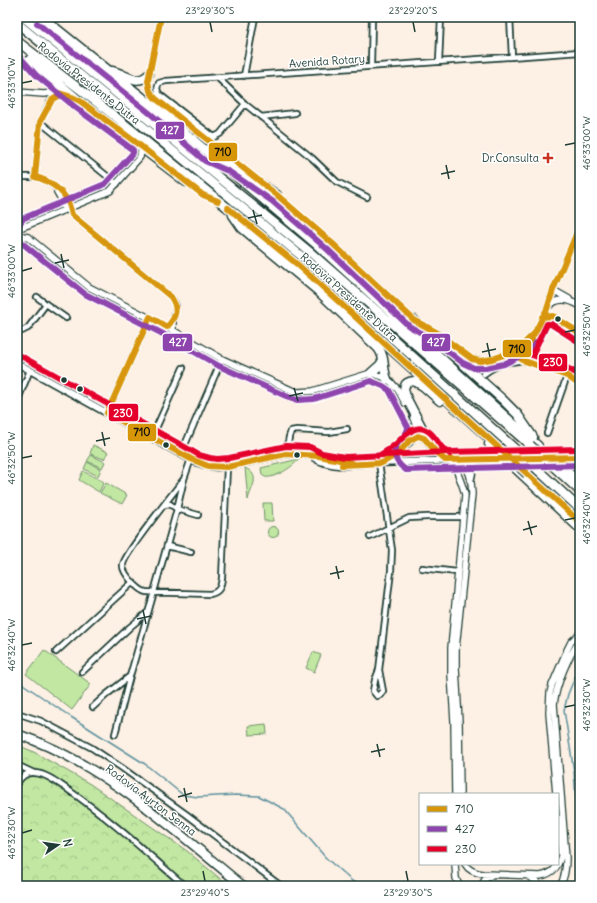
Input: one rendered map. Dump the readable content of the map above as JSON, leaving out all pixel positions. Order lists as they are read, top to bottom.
{
  "streets": {
    "highway": ["Rodovia Presidente Dutra", "Rodovia Ayrton Senna"],
    "street": ["Avenida Rotary"]
  },
  "places": {
    "health": ["Dr.Consulta"]
  },
  "lines": ["transit line 710", "transit line 427", "transit line 230"],
  "legend": ["710", "427", "230"],
  "north": "right",
  "coordinates": [
    "23°29'30\"S",
    "23°29'20\"S",
    "46°33'10\"W",
    "46°33'00\"W",
    "46°32'50\"W",
    "46°32'40\"W",
    "46°32'30\"W",
    "23°29'40\"S"
  ]
}
